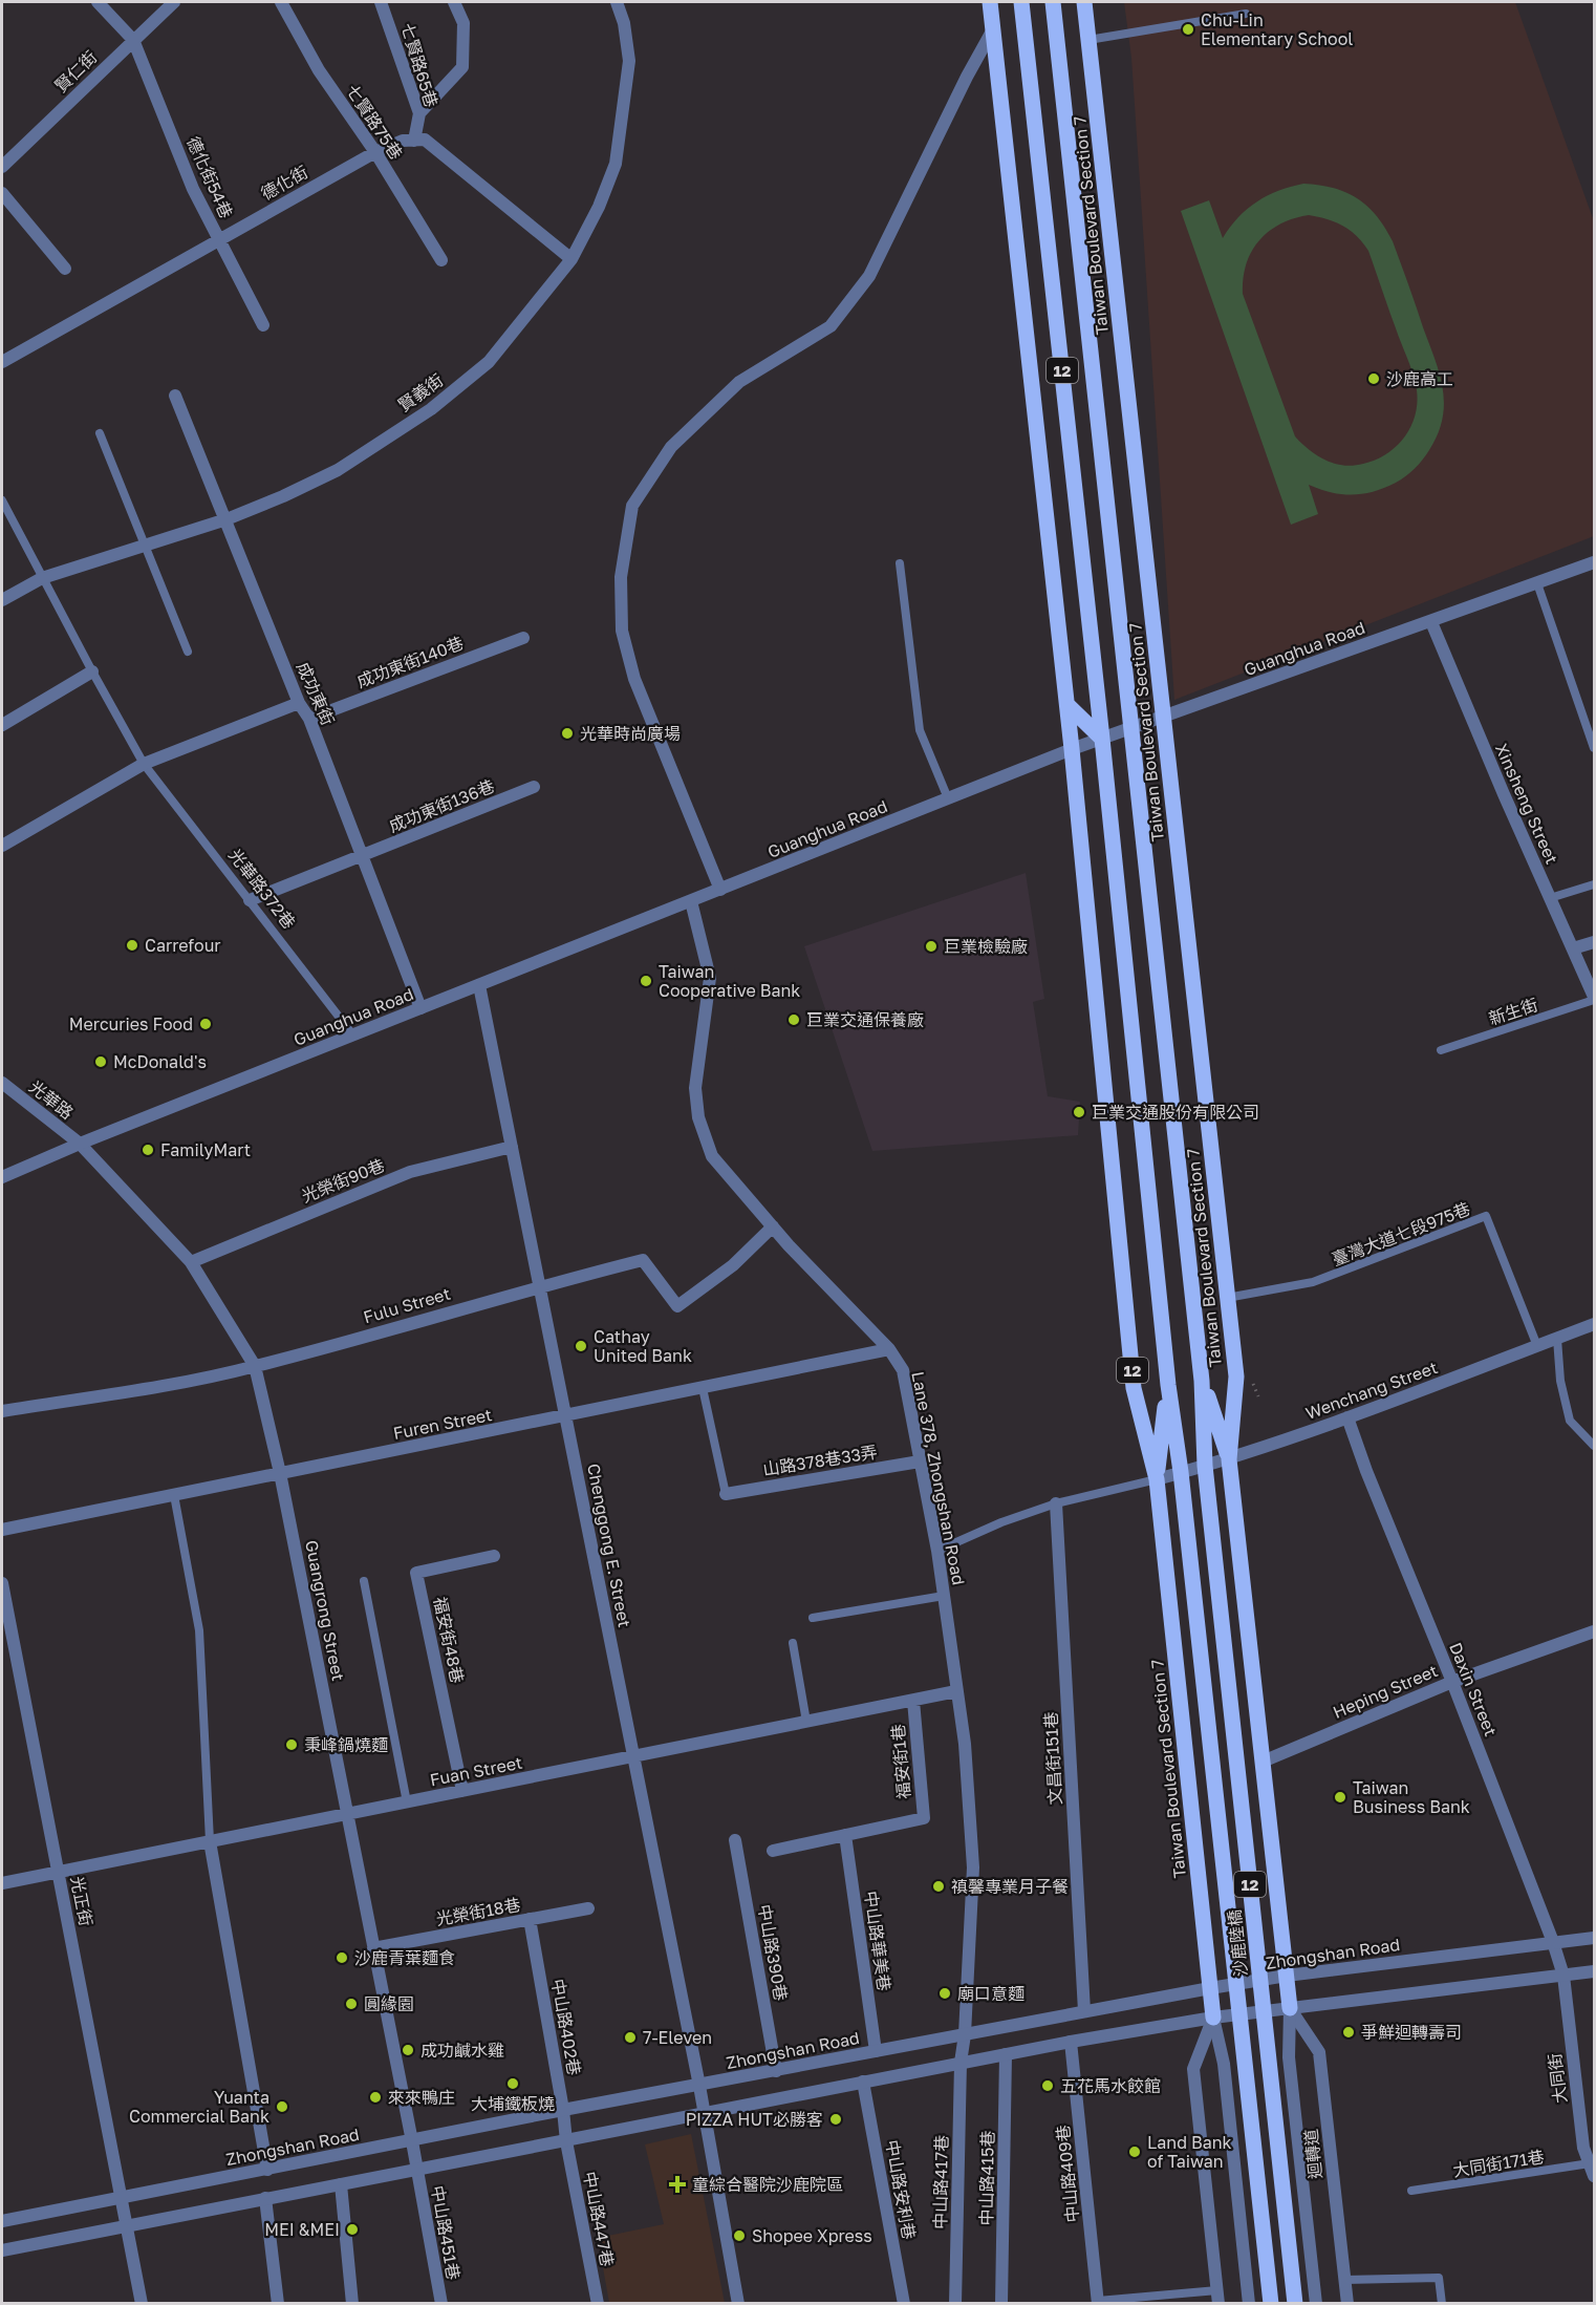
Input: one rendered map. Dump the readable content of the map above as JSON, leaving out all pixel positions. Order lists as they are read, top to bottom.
{
  "streets": {
    "main road": ["Taiwan Boulevard Section 7", "12", "沙鹿陸橋"],
    "street": [
      "七賢路65巷",
      "賢仁街",
      "七賢路75巷",
      "德化街54巷",
      "德化街",
      "賢義街",
      "Guanghua Road",
      "成功東街140巷",
      "成功東街",
      "Xinsheng Street",
      "成功東街136巷",
      "光華路",
      "光榮街90巷",
      "Fulu Street",
      "Wenchang Street",
      "Furen Street",
      "山路378巷33弄",
      "Lane 378, Zhongshan Road",
      "Chenggong E. Street",
      "Guangrong Street",
      "福安街48巷",
      "Daxin Street",
      "Heping Street",
      "文昌街151巷",
      "福安街1巷",
      "Fuan Street",
      "光正街",
      "光榮街18巷",
      "中山路華美巷",
      "中山路390巷",
      "Zhongshan Road",
      "中山路402巷",
      "大同街",
      "迴轉道",
      "中山路409巷",
      "中山路415巷",
      "中山路417巷",
      "中山路安利巷",
      "中山路447巷",
      "中山路451巷"
    ],
    "lane": [
      "光華路372巷",
      "新生街",
      "臺灣大道七段975巷",
      "大同街171巷"
    ]
  },
  "crossings": [
    ["七賢路65巷", "德化街"],
    ["賢仁街", "德化街54巷"],
    ["七賢路75巷", "德化街"],
    ["德化街54巷", "德化街"],
    ["Taiwan Boulevard Section 7", "Guanghua Road"],
    ["Taiwan Boulevard Section 7", "臺灣大道七段975巷"],
    ["Taiwan Boulevard Section 7", "Wenchang Street"],
    ["Taiwan Boulevard Section 7", "Heping Street"],
    ["Taiwan Boulevard Section 7", "沙鹿陸橋"],
    ["Taiwan Boulevard Section 7", "Zhongshan Road"],
    ["Taiwan Boulevard Section 7", "迴轉道"],
    ["賢義街", "成功東街"],
    ["賢義街", "光華路372巷"],
    ["Guanghua Road", "成功東街"],
    ["Guanghua Road", "Xinsheng Street"],
    ["Guanghua Road", "光華路372巷"],
    ["Guanghua Road", "光華路"],
    ["Guanghua Road", "Lane 378, Zhongshan Road"],
    ["Guanghua Road", "Chenggong E. Street"],
    ["Guanghua Road", "Guangrong Street"],
    ["成功東街140巷", "成功東街"],
    ["成功東街", "成功東街136巷"],
    ["Xinsheng Street", "新生街"],
    ["成功東街136巷", "光華路372巷"],
    ["光華路", "Guangrong Street"],
    ["光榮街90巷", "Chenggong E. Street"],
    ["光榮街90巷", "Guangrong Street"],
    ["臺灣大道七段975巷", "Wenchang Street"],
    ["Fulu Street", "Lane 378, Zhongshan Road"],
    ["Fulu Street", "Chenggong E. Street"],
    ["Fulu Street", "Guangrong Street"],
    ["Wenchang Street", "Daxin Street"],
    ["Wenchang Street", "沙鹿陸橋"],
    ["Furen Street", "Lane 378, Zhongshan Road"],
    ["Furen Street", "Chenggong E. Street"],
    ["Furen Street", "Guangrong Street"],
    ["山路378巷33弄", "Lane 378, Zhongshan Road"],
    ["Lane 378, Zhongshan Road", "Fuan Street"],
    ["Lane 378, Zhongshan Road", "Zhongshan Road"],
    ["Lane 378, Zhongshan Road", "中山路417巷"],
    ["Chenggong E. Street", "Fuan Street"],
    ["Chenggong E. Street", "Zhongshan Road"],
    ["Guangrong Street", "Fuan Street"],
    ["Guangrong Street", "光榮街18巷"],
    ["Guangrong Street", "Zhongshan Road"],
    ["Guangrong Street", "中山路451巷"],
    ["福安街48巷", "Fuan Street"],
    ["Daxin Street", "Heping Street"],
    ["Daxin Street", "Zhongshan Road"],
    ["Daxin Street", "大同街"],
    ["文昌街151巷", "Zhongshan Road"],
    ["福安街1巷", "Fuan Street"],
    ["福安街1巷", "中山路華美巷"],
    ["Fuan Street", "光正街"],
    ["光正街", "Zhongshan Road"],
    ["光榮街18巷", "中山路402巷"],
    ["中山路華美巷", "Zhongshan Road"],
    ["中山路390巷", "Zhongshan Road"],
    ["Zhongshan Road", "中山路402巷"],
    ["Zhongshan Road", "中山路451巷"],
    ["中山路402巷", "中山路447巷"],
    ["大同街", "大同街171巷"]
  ],
  "places": {
    "other": [
      "Chu-Lin Elementary School",
      "沙鹿高工",
      "光華時尚廣場",
      "Carrefour",
      "巨業檢驗廠",
      "Taiwan Cooperative Bank",
      "巨業交通保養廠",
      "Mercuries Food",
      "McDonald's",
      "巨業交通股份有限公司",
      "FamilyMart",
      "Cathay United Bank",
      "秉峰鍋燒麵",
      "Taiwan Business Bank",
      "禛馨專業月子餐",
      "沙鹿青葉麵食",
      "廟口意麵",
      "圓緣園",
      "爭鮮迴轉壽司",
      "7-Eleven",
      "成功鹹水雞",
      "大埔鐵板燒",
      "五花馬水餃館",
      "來來鴨庄",
      "Yuanta Commercial Bank",
      "PIZZA HUT必勝客",
      "Land Bank of Taiwan",
      "MEI &MEI",
      "Shopee Xpress"
    ],
    "health": ["童綜合醫院沙鹿院區"]
  }
}
